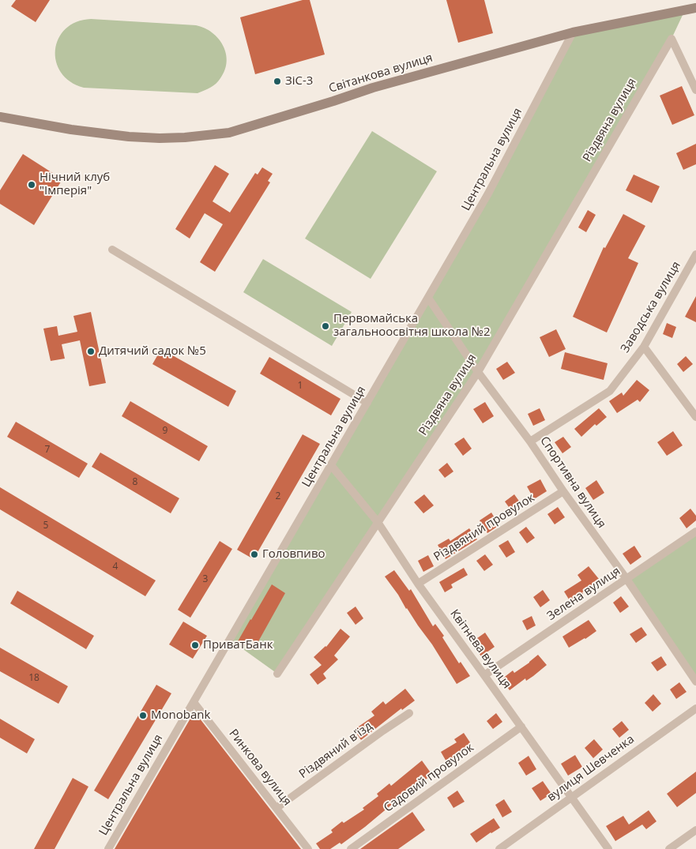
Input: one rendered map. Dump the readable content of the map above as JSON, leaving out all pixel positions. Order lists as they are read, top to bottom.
{
  "streets": {
    "street": [
      "Світанкова вулиця",
      "Різдвяна вулиця",
      "Центральна вулиця",
      "Заводська вулиця",
      "Спортивна вулиця",
      "Різдвяний провулок",
      "Зелена вулиця",
      "Квітнева вулиця",
      "Різдвяний в'їзд",
      "Ринкова вулиця",
      "вулиця Шевченка",
      "Садовий провулок"
    ]
  },
  "crossings": [
    ["Світанкова вулиця", "Центральна вулиця"],
    ["Різдвяна вулиця", "Спортивна вулиця"],
    ["Різдвяна вулиця", "Квітнева вулиця"],
    ["Центральна вулиця", "Спортивна вулиця"],
    ["Центральна вулиця", "Квітнева вулиця"],
    ["Центральна вулиця", "Ринкова вулиця"],
    ["Заводська вулиця", "Спортивна вулиця"],
    ["Спортивна вулиця", "Різдвяний провулок"],
    ["Спортивна вулиця", "Зелена вулиця"],
    ["Різдвяний провулок", "Квітнева вулиця"],
    ["Зелена вулиця", "Квітнева вулиця"],
    ["Квітнева вулиця", "вулиця Шевченка"],
    ["Квітнева вулиця", "Садовий провулок"],
    ["Різдвяний в'їзд", "Ринкова вулиця"]
  ],
  "places": [
    "ЗіС-3",
    "Нічний клуб \"Імперія\"",
    "Первомайська загальноосвітня школа №2",
    "Дитячий садок №5",
    "Головпиво",
    "ПриватБанк",
    "Monobank"
  ],
  "house_numbers": [
    "1",
    "9",
    "7",
    "8",
    "2",
    "5",
    "4",
    "3",
    "18"
  ]
}
